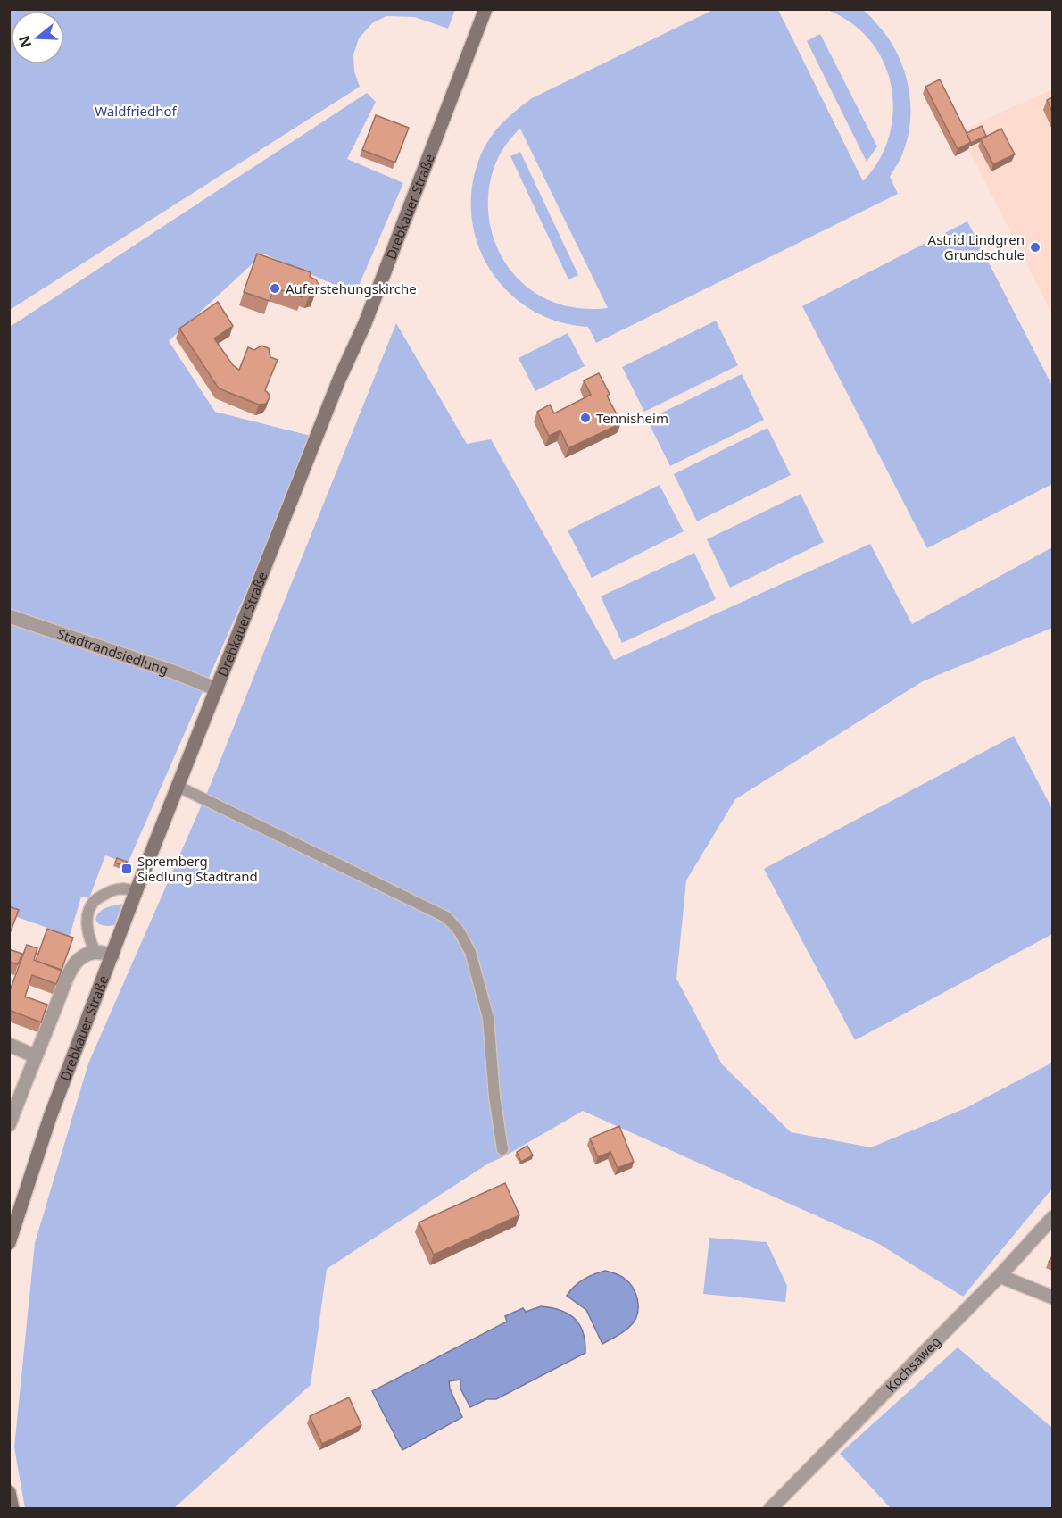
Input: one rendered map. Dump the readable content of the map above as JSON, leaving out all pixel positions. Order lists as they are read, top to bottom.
{
  "streets": {
    "street": ["Drebkauer Straße", "Stadtrandsiedlung", "Kochsaweg"]
  },
  "crossings": [
    ["Drebkauer Straße", "Stadtrandsiedlung"]
  ],
  "parks": ["Waldfriedhof"],
  "places": {
    "other": ["Astrid Lindgren Grundschule", "Auferstehungskirche", "Tennisheim"],
    "transit": ["Spremberg Siedlung Stadtrand"]
  },
  "north": "left"
}
